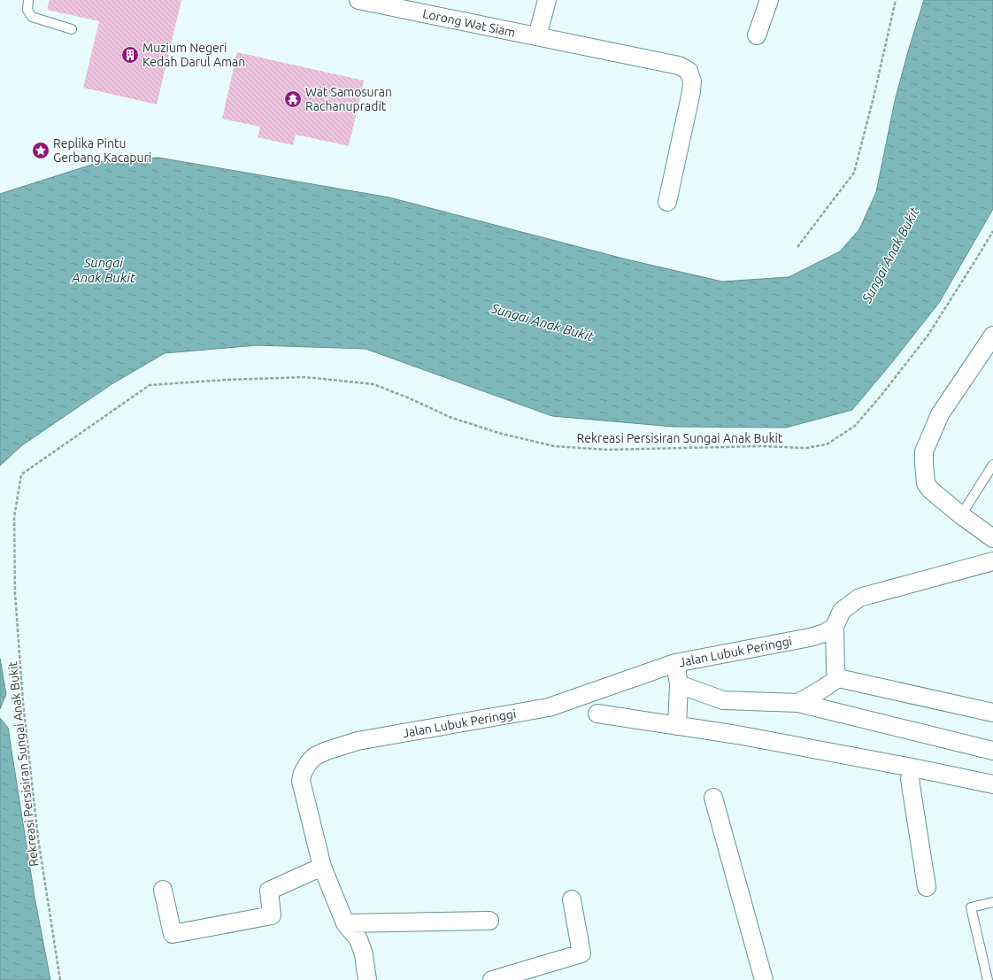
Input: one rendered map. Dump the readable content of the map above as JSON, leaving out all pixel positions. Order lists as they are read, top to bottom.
{
  "streets": {
    "street": ["Lorong Wat Siam", "Jalan Lubuk Peringgi"],
    "path": ["Rekreasi Persisiran Sungai Anak Bukit"]
  },
  "water": ["Sungai Anak Bukit"],
  "places": {
    "building": ["Muzium Negeri Kedah Darul Aman"],
    "temple": ["Wat Samosuran Rachanupradit"],
    "place": ["Replika Pintu Gerbang Kacapuri"]
  }
}
